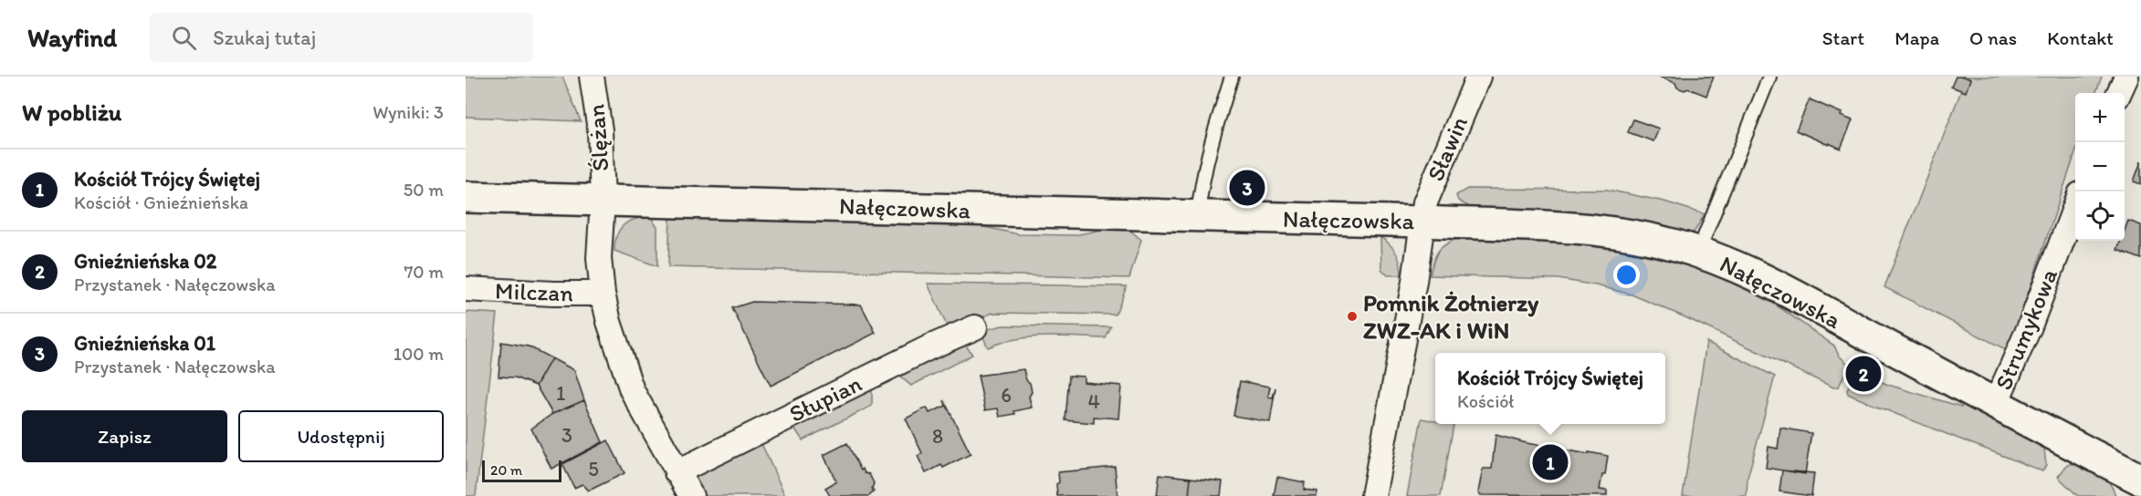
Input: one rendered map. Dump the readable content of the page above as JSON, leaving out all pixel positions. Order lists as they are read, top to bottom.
{
  "streets": {
    "main road": ["Nałęczowska"],
    "street": [
      "Ślężan",
      "Sławin",
      "Milczan",
      "Strumykowa",
      "Słupian"
    ]
  },
  "crossings": [
    ["Ślężan", "Nałęczowska"],
    ["Sławin", "Nałęczowska"],
    ["Nałęczowska", "Strumykowa"]
  ],
  "places": ["Pomnik Żołnierzy ZWZ-AK i WiN"],
  "house_numbers": [
    "1",
    "6",
    "4",
    "3",
    "8",
    "5"
  ],
  "scale_bar": "20 m",
  "page": {
    "header": "Wayfind",
    "search": "Szukaj tutaj",
    "nav": [
      "Start",
      "Mapa",
      "O nas",
      "Kontakt"
    ],
    "heading": ["W pobliżu", "Wyniki: 3"],
    "map_buttons": ["+", "−"],
    "list": [
      {
        "mark": "1",
        "name": "Kościół Trójcy Świętej",
        "note": "Kościół · Gnieźnieńska",
        "value": "50 m"
      },
      {
        "mark": "2",
        "name": "Gnieźnieńska 02",
        "note": "Przystanek · Nałęczowska",
        "value": "70 m"
      },
      {
        "mark": "3",
        "name": "Gnieźnieńska 01",
        "note": "Przystanek · Nałęczowska",
        "value": "100 m"
      }
    ],
    "pins": ["3", "2", "1"],
    "popup": ["Kościół Trójcy Świętej", "Kościół"],
    "buttons": ["Zapisz", "Udostępnij"],
    "scale": "20 m"
  }
}
